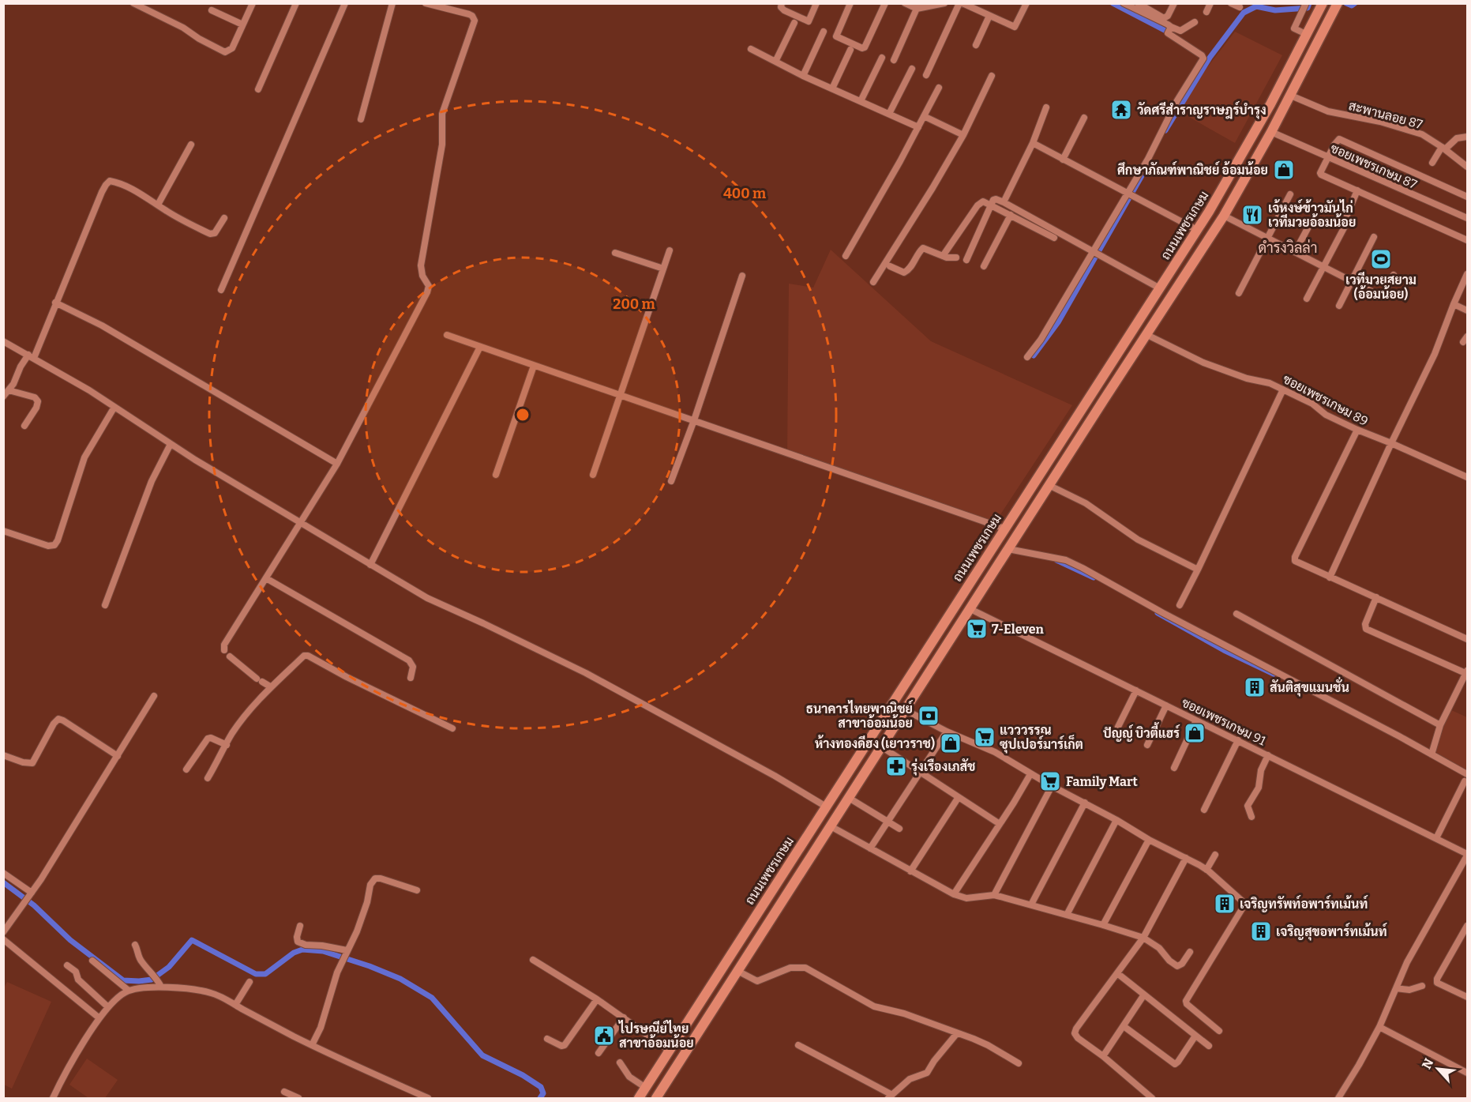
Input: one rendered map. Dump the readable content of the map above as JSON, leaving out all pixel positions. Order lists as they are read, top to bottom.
{
  "streets": {
    "main road": ["ถนนเพชรเกษม"],
    "street": [
      "สะพานลอย 87",
      "ซอยเพชรเกษม 87",
      "ซอยเพชรเกษม 89",
      "ซอยเพชรเกษม 91"
    ]
  },
  "districts": ["ดำรงวิลล่า"],
  "places": {
    "temple": ["วัดศรีสําราญราษฎร์บํารุง"],
    "shop": ["ศึกษาภัณฑ์พาณิชย์ อ้อมน้อย", "ปัญญ์ บิวตี้แฮร์", "ห้างทองดีฮง (เยาวราช)"],
    "restaurant": ["เจ้หงษ์ข้าวมันไก่ เวทีมวยอ้อมน้อย"],
    "sports": ["เวทีมวยสยาม (อ้อมน้อย)"],
    "supermarket": ["7-Eleven", "แวววรรณ ซุปเปอร์มาร์เก็ต", "Family Mart"],
    "building": ["สันติสุขแมนชั่น", "เจริญทรัพท์อพาร์ทเม้นท์", "เจริญสุขอพาร์ทเม้นท์"],
    "bank": ["ธนาคารไทยพาณิชย์ สาขาอ้อมน้อย"],
    "pharmacy": ["รุ่งเรืองเภสัช"],
    "public building": ["ไปรษณีย์ไทย สาขาอ้อมน้อย"]
  },
  "north": "top left",
  "rings": ["400 m", "200 m"]
}
